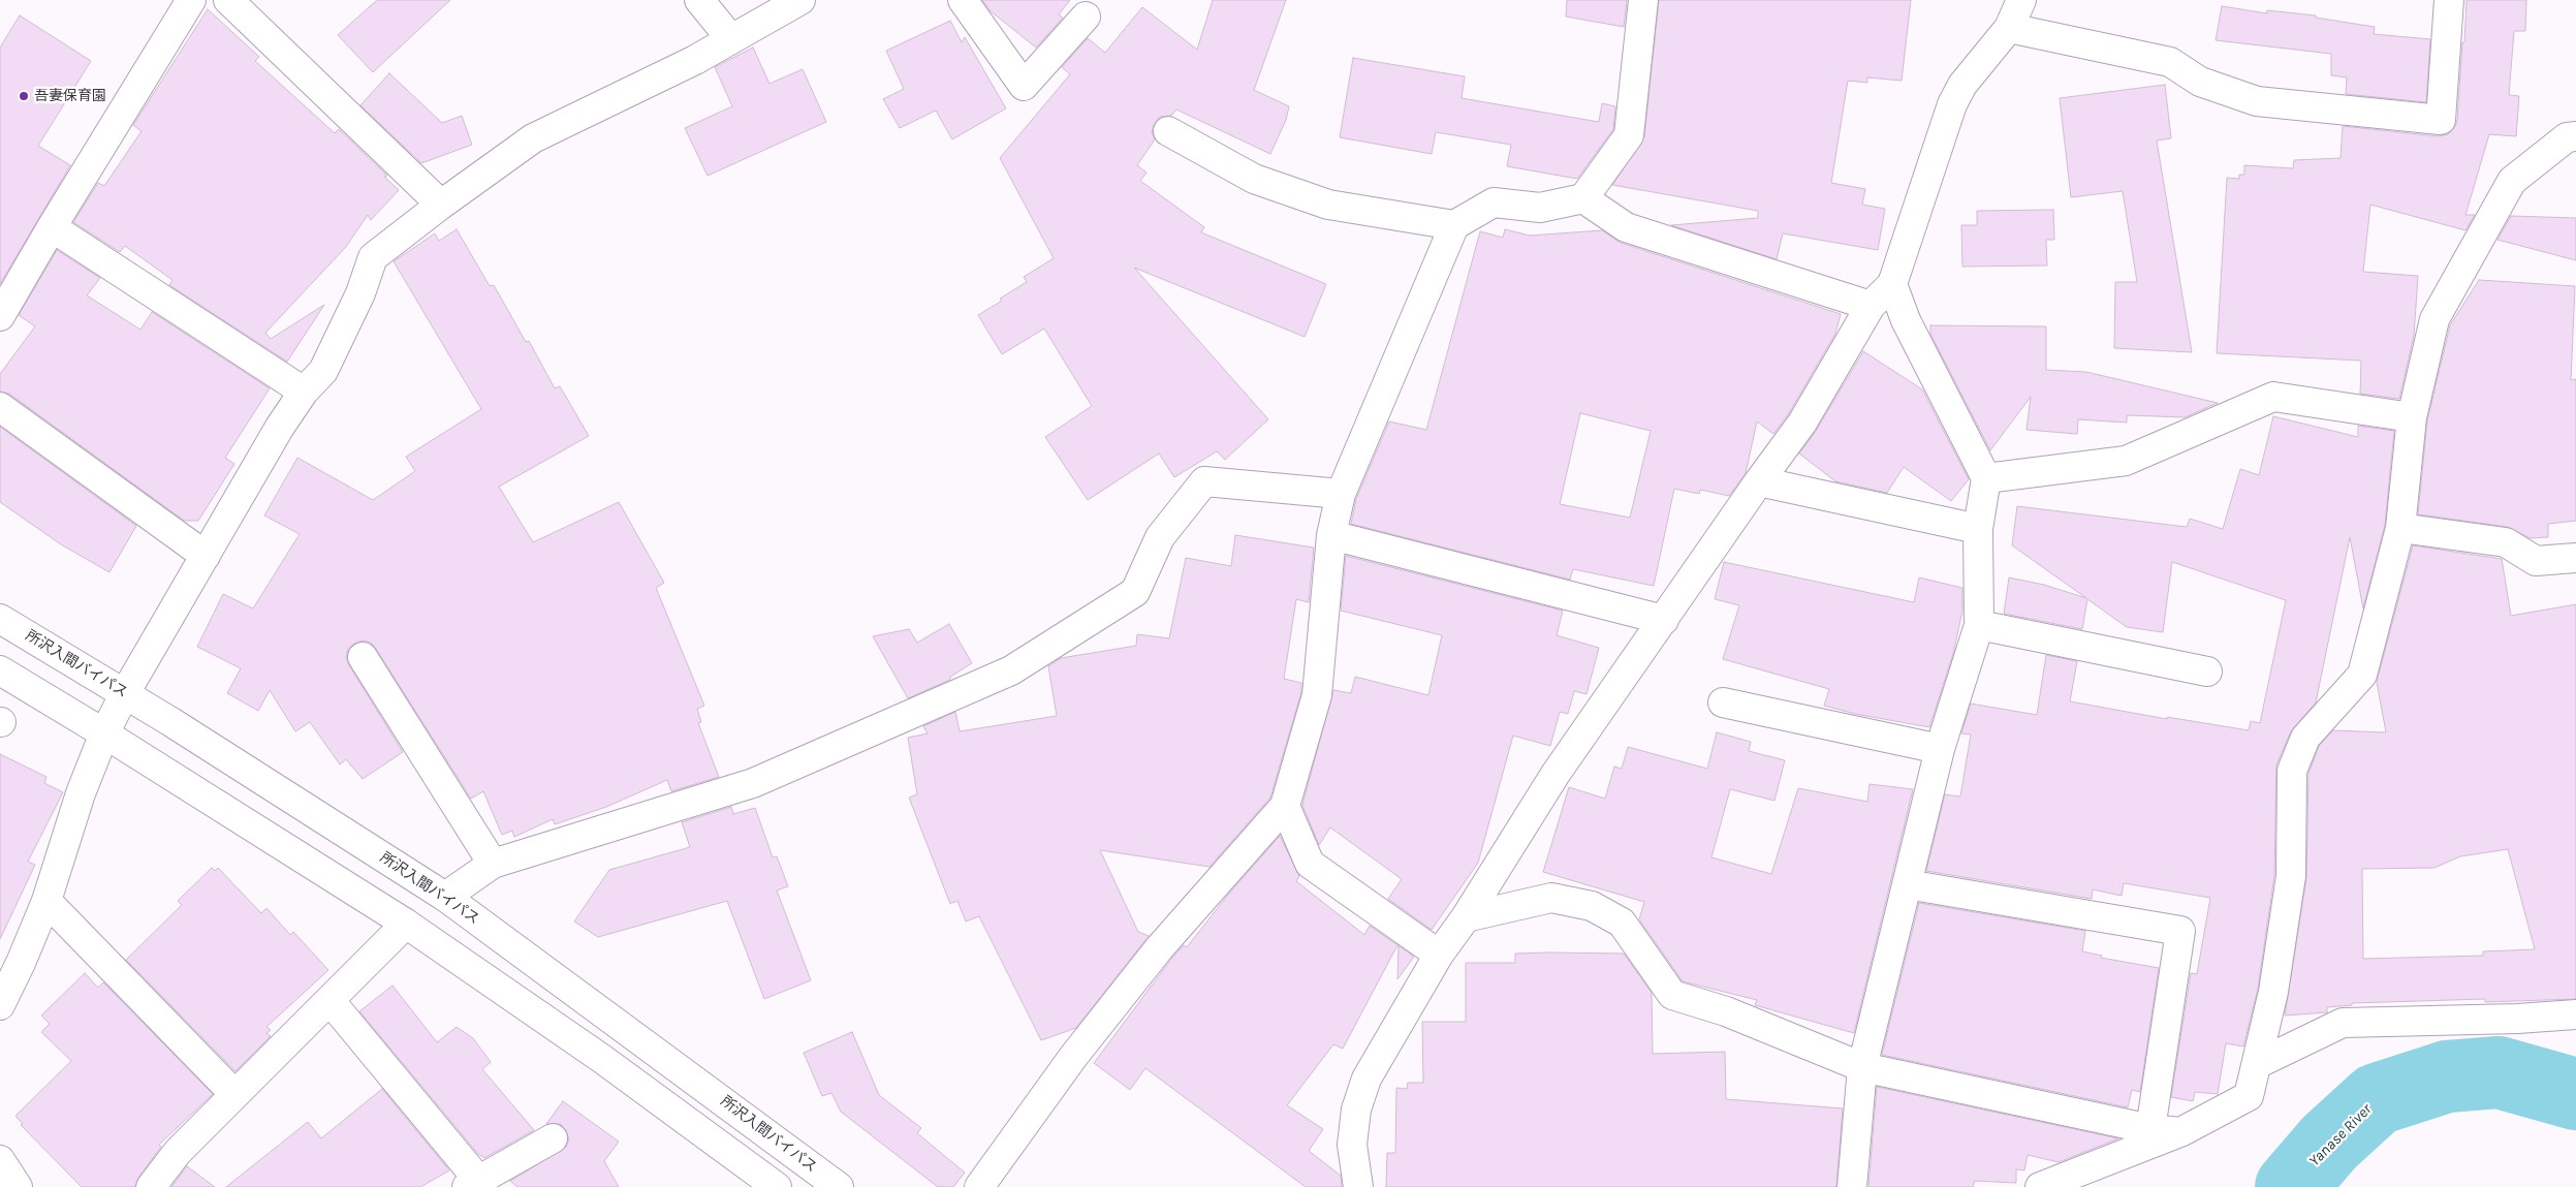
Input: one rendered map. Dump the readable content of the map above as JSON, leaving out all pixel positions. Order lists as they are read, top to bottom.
{
  "streets": {
    "street": ["所沢入間バイパス"]
  },
  "water": ["Yanase River"],
  "places": ["吾妻保育園"]
}
